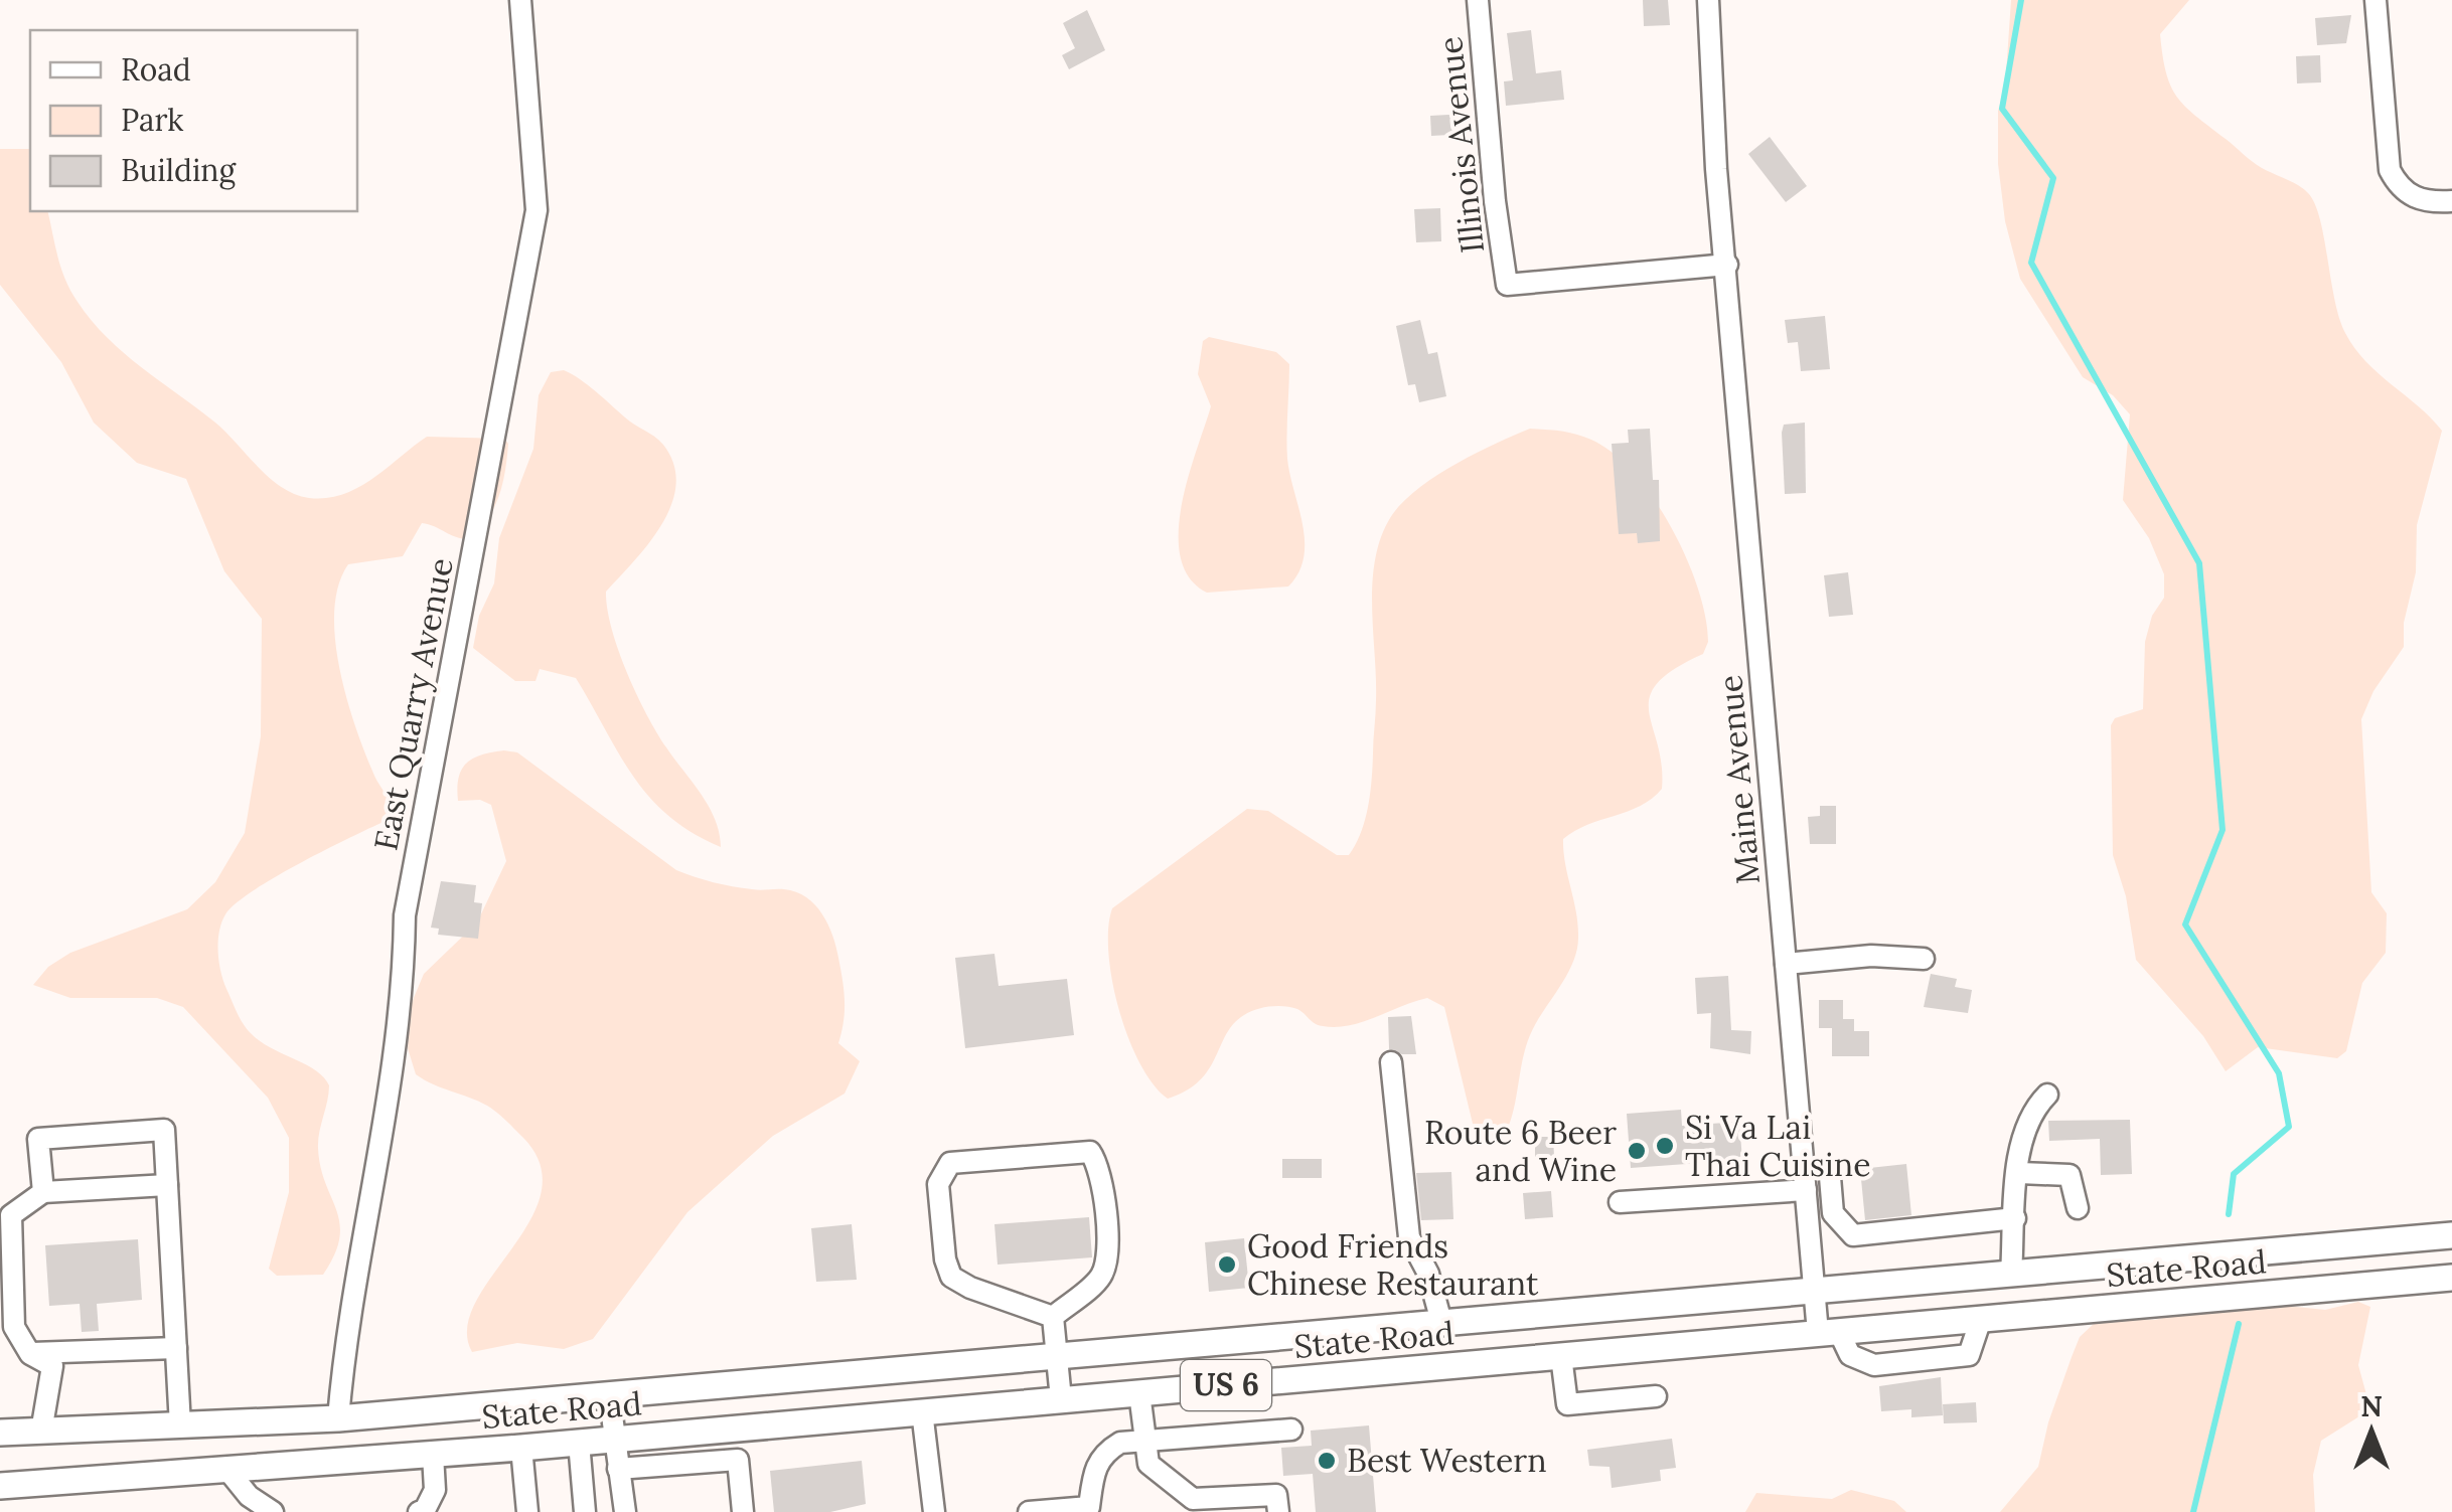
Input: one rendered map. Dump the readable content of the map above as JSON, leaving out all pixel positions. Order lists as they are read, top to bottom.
{
  "streets": {
    "main road": ["State Road", "US 6"],
    "street": ["Illinois Avenue", "East Quarry Avenue", "Maine Avenue"]
  },
  "crossings": [
    ["Illinois Avenue", "Maine Avenue"],
    ["East Quarry Avenue", "State Road"],
    ["Maine Avenue", "State Road"]
  ],
  "places": [
    "Si Va Lai Thai Cuisine",
    "Route 6 Beer and Wine",
    "Good Friends Chinese Restaurant",
    "Best Western"
  ],
  "legend": ["Road", "Park", "Building"],
  "north": "top"
}
